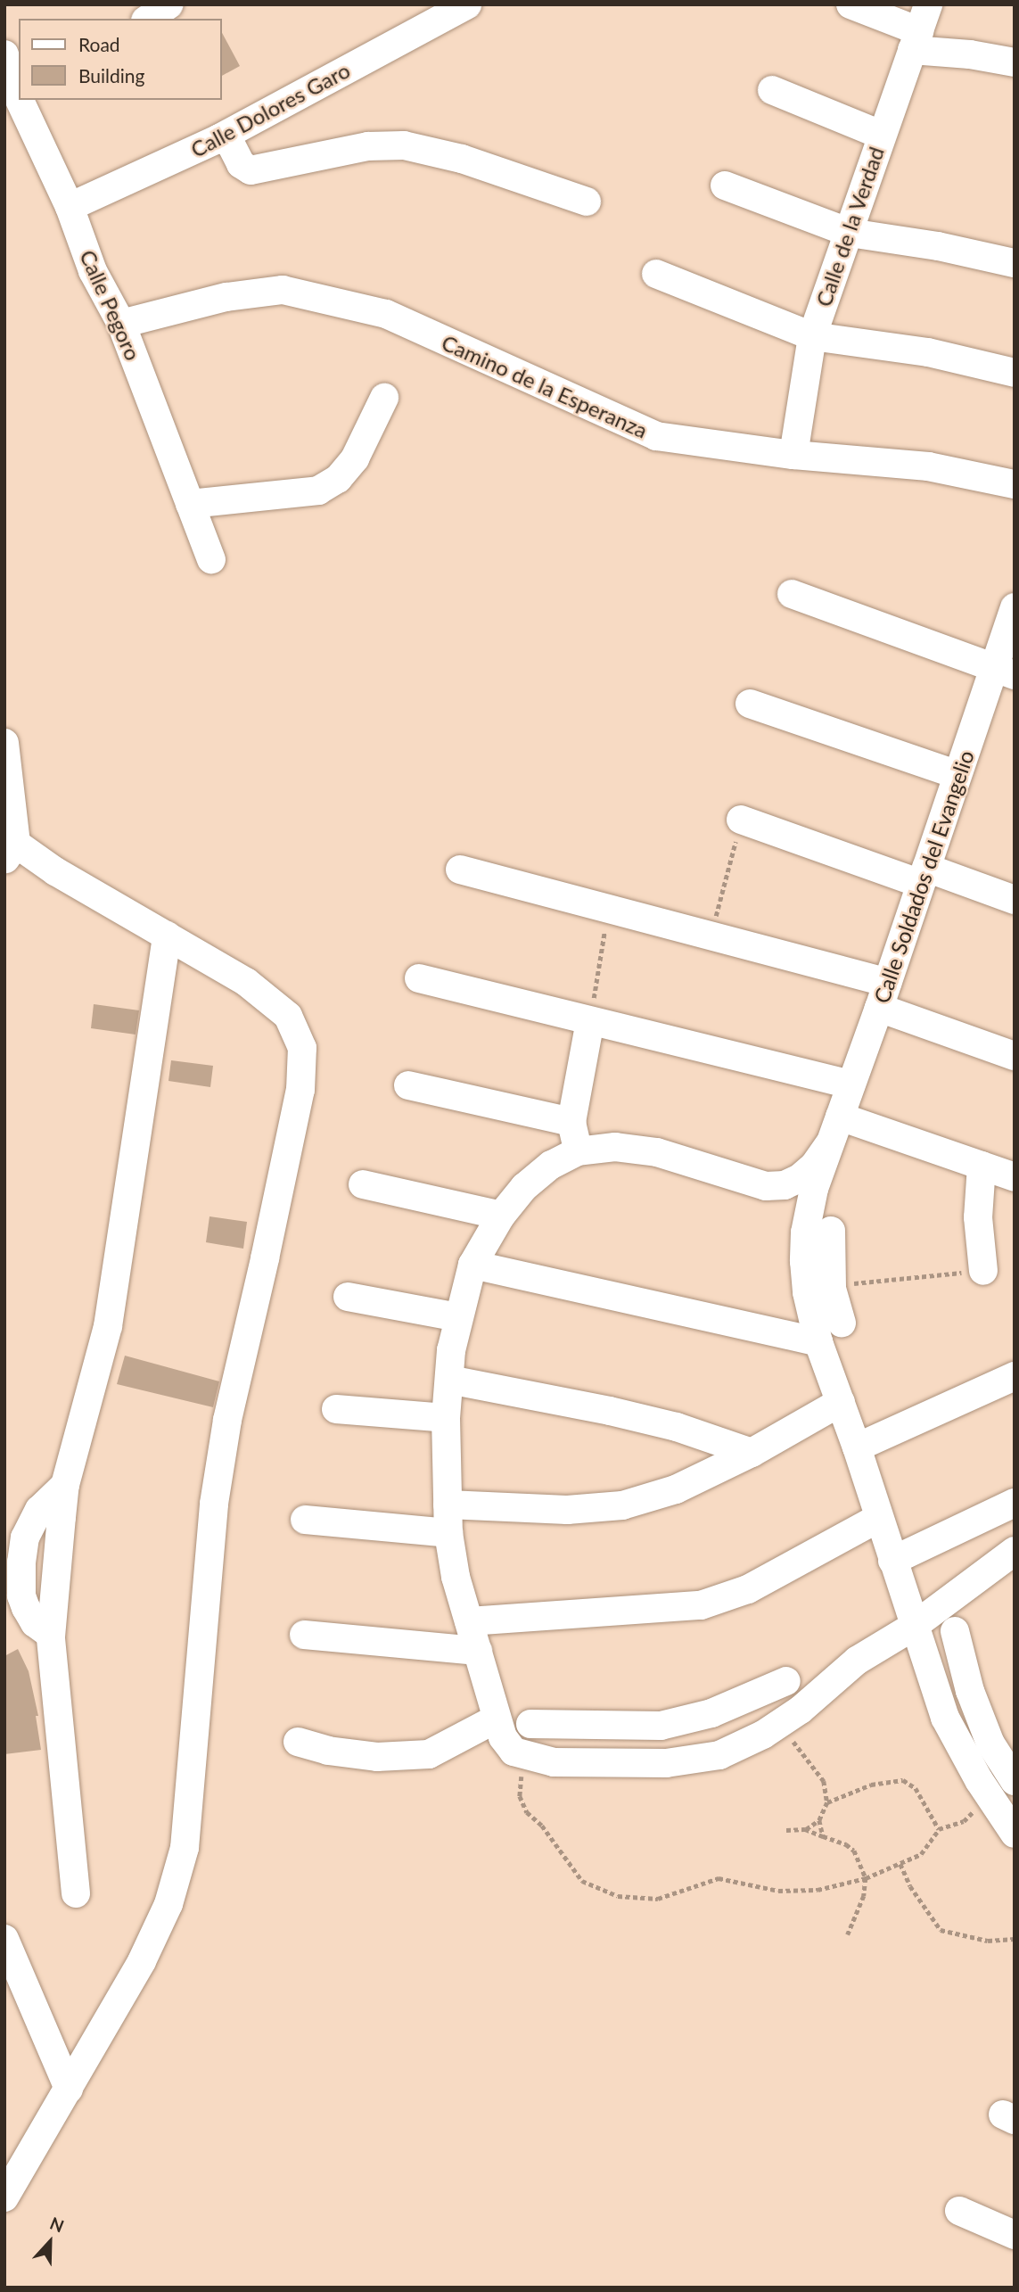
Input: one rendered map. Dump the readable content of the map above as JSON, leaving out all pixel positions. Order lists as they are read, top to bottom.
{
  "streets": {
    "street": [
      "Calle Dolores Garo",
      "Calle de la Verdad",
      "Calle Pegoro",
      "Camino de la Esperanza",
      "Calle Soldados del Evangelio"
    ]
  },
  "crossings": [
    ["Calle Dolores Garo", "Calle Pegoro"],
    ["Calle de la Verdad", "Camino de la Esperanza"],
    ["Calle Pegoro", "Camino de la Esperanza"]
  ],
  "legend": ["Road", "Building"],
  "north": "top"
}
